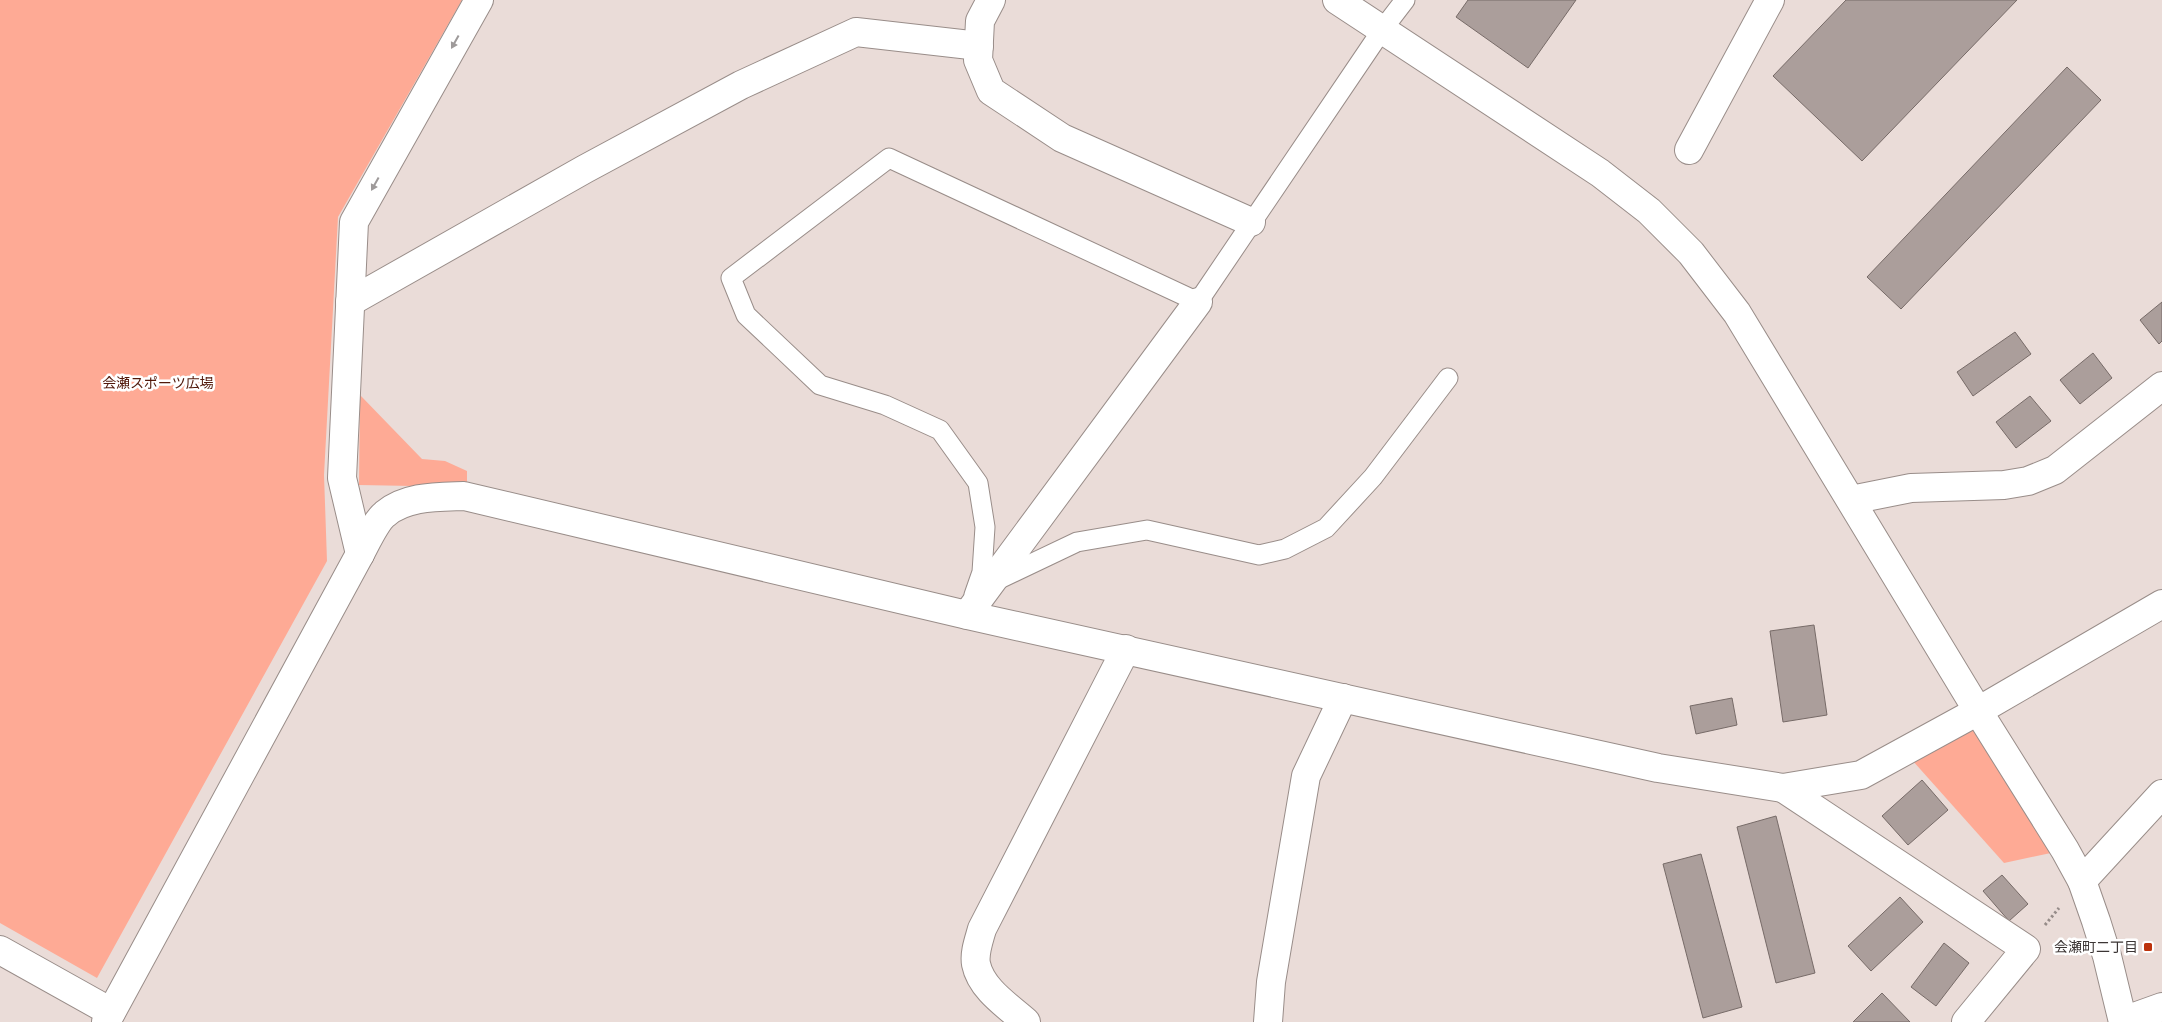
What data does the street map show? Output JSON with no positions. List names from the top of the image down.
{
  "parks": ["会瀬スポーツ広場"],
  "places": {
    "transit": ["会瀬町二丁目"]
  }
}
